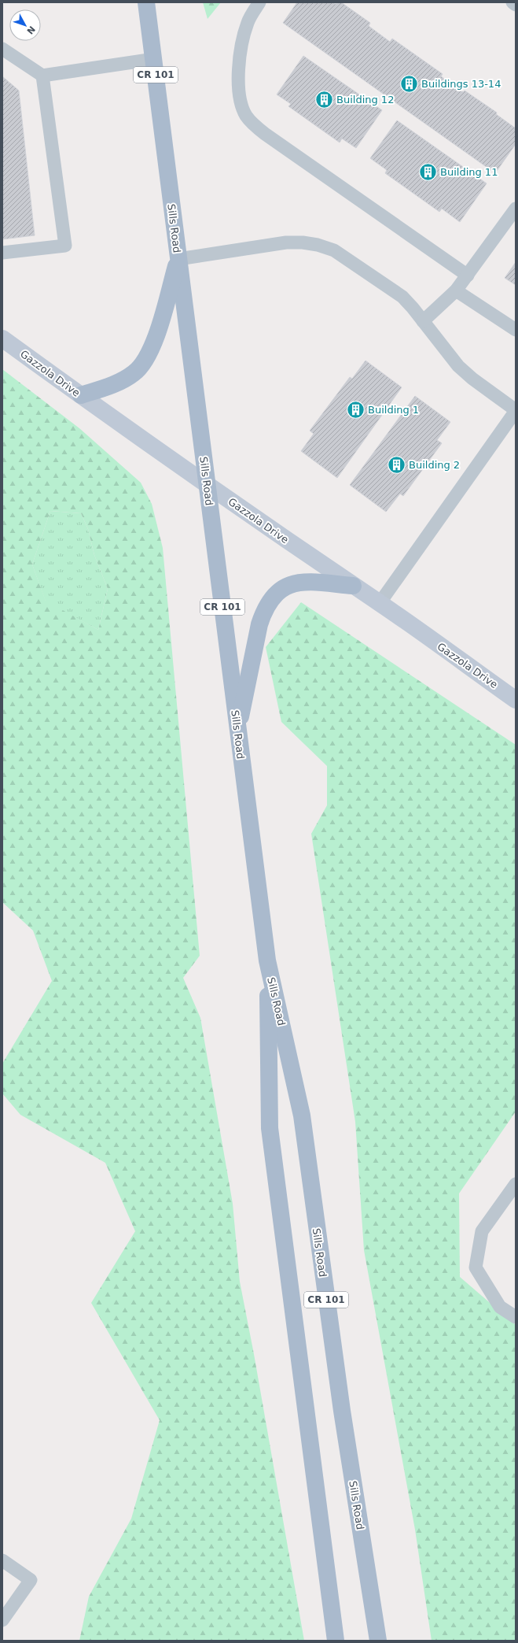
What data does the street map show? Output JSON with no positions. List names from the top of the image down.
{
  "streets": {
    "main road": ["CR 101", "Sills Road"],
    "street": ["Gazzola Drive"]
  },
  "crossings": [
    ["Sills Road", "Gazzola Drive"]
  ],
  "places": {
    "building": [
      "Buildings 13-14",
      "Building 12",
      "Building 11",
      "Building 1",
      "Building 2"
    ]
  },
  "north": "bottom right"
}
